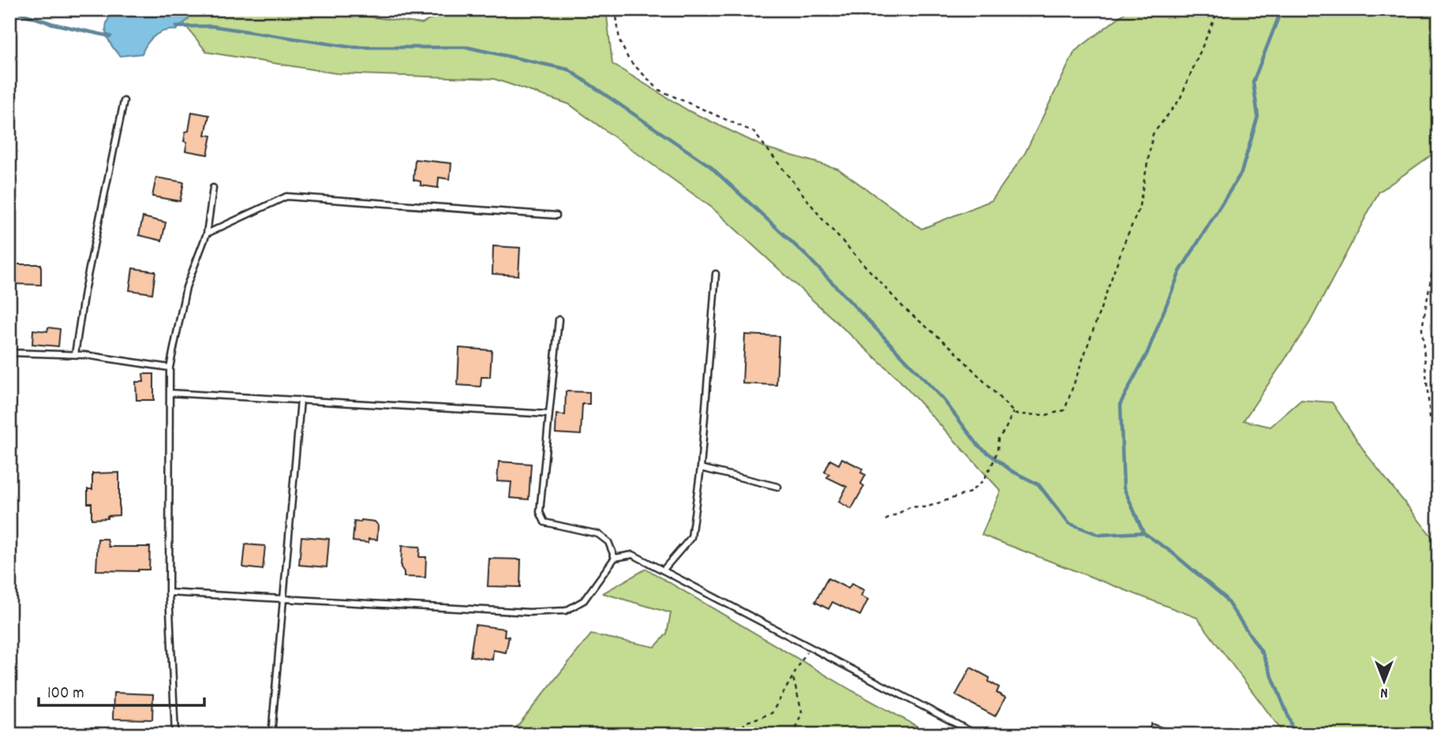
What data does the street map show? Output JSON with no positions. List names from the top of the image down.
{
  "scale_bar": "100 m",
  "north": "bottom"
}
